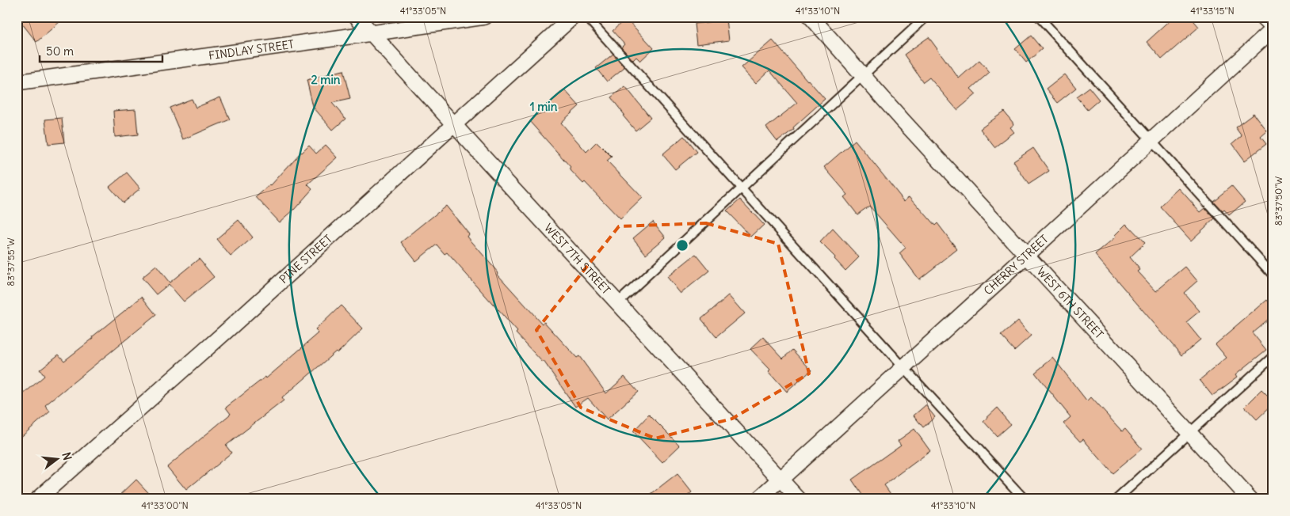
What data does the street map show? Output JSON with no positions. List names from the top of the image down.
{
  "streets": {
    "street": [
      "FINDLAY STREET",
      "PINE STREET",
      "WEST 7TH STREET",
      "CHERRY STREET",
      "WEST 6TH STREET"
    ]
  },
  "crossings": [
    ["FINDLAY STREET", "WEST 7TH STREET"],
    ["PINE STREET", "WEST 7TH STREET"],
    ["WEST 7TH STREET", "CHERRY STREET"],
    ["CHERRY STREET", "WEST 6TH STREET"]
  ],
  "scale_bar": "50 m",
  "north": "right",
  "coordinates": [
    "41°33'05\"N",
    "41°33'10\"N",
    "41°33'15\"N",
    "83°37'50\"W",
    "83°37'55\"W",
    "41°33'00\"N"
  ],
  "rings": ["2 min", "1 min"]
}
